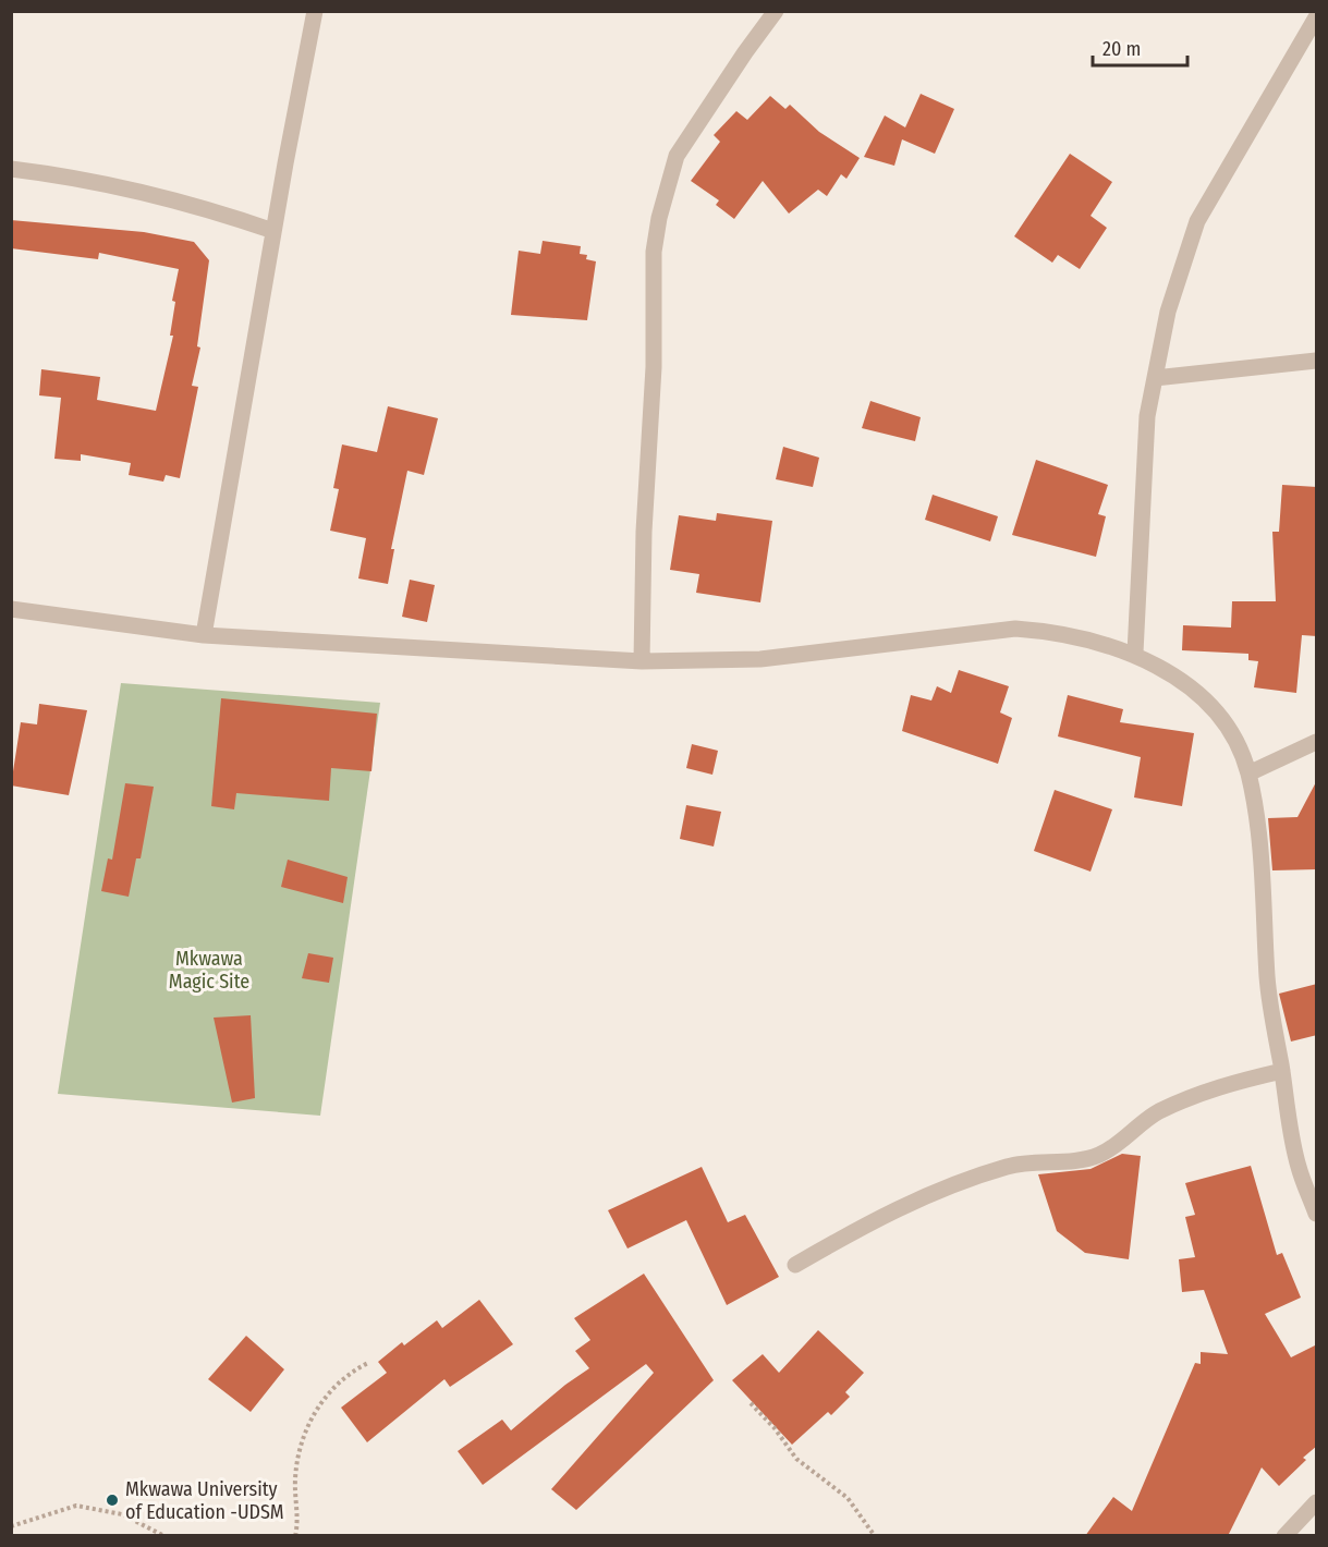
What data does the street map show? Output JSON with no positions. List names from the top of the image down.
{
  "parks": ["Mkwawa Magic Site"],
  "places": ["Mkwawa University of Education -UDSM"],
  "scale_bar": "20 m"
}
